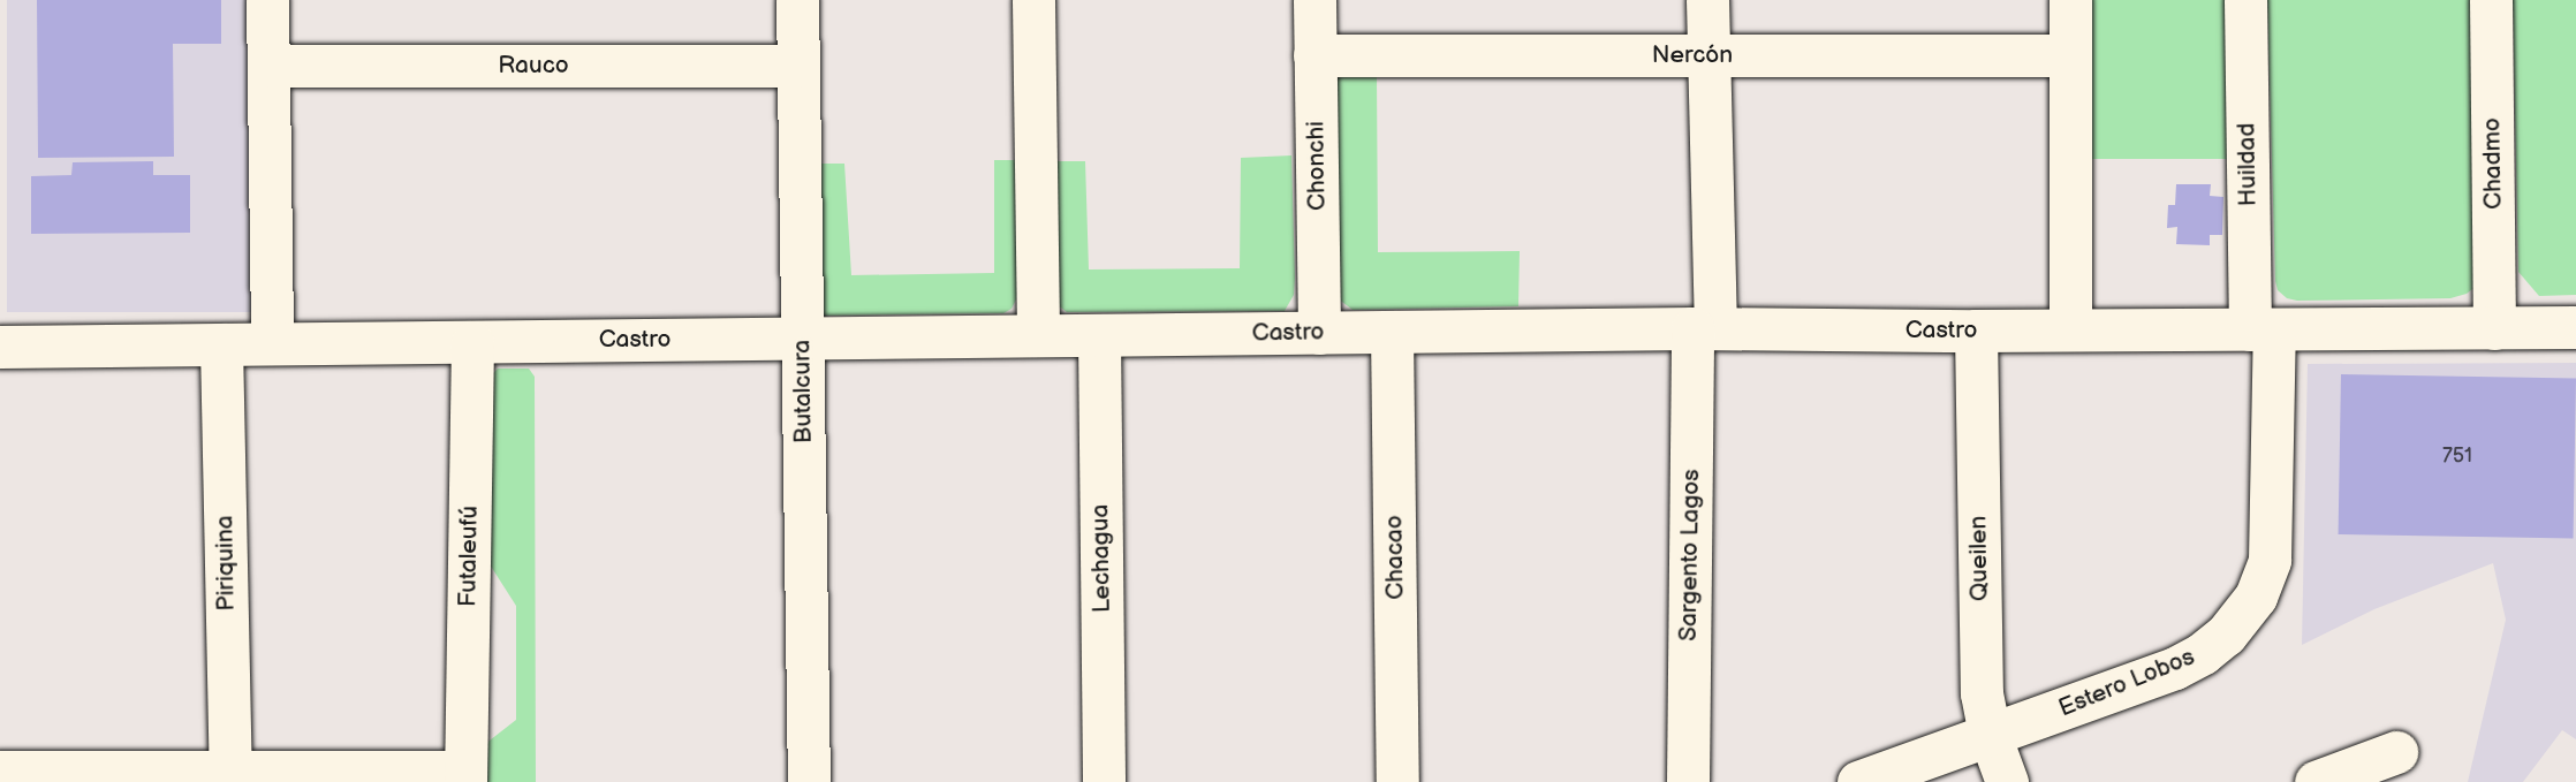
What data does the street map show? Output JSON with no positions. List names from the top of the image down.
{
  "streets": {
    "street": [
      "Nercón",
      "Rauco",
      "Chadmo",
      "Huildad",
      "Chonchi",
      "Castro",
      "Butalcura",
      "Sargento Lagos",
      "Futaleufú",
      "Chacao",
      "Lechagua",
      "Queilen",
      "Piriquina",
      "Estero Lobos"
    ]
  },
  "crossings": [
    ["Nercón", "Chonchi"],
    ["Nercón", "Sargento Lagos"],
    ["Rauco", "Butalcura"],
    ["Chadmo", "Castro"],
    ["Huildad", "Castro"],
    ["Huildad", "Estero Lobos"],
    ["Chonchi", "Castro"],
    ["Castro", "Butalcura"],
    ["Castro", "Sargento Lagos"],
    ["Castro", "Futaleufú"],
    ["Castro", "Chacao"],
    ["Castro", "Lechagua"],
    ["Castro", "Queilen"],
    ["Castro", "Piriquina"],
    ["Castro", "Estero Lobos"],
    ["Futaleufú", "Piriquina"],
    ["Queilen", "Estero Lobos"]
  ],
  "house_numbers": ["751"]
}
